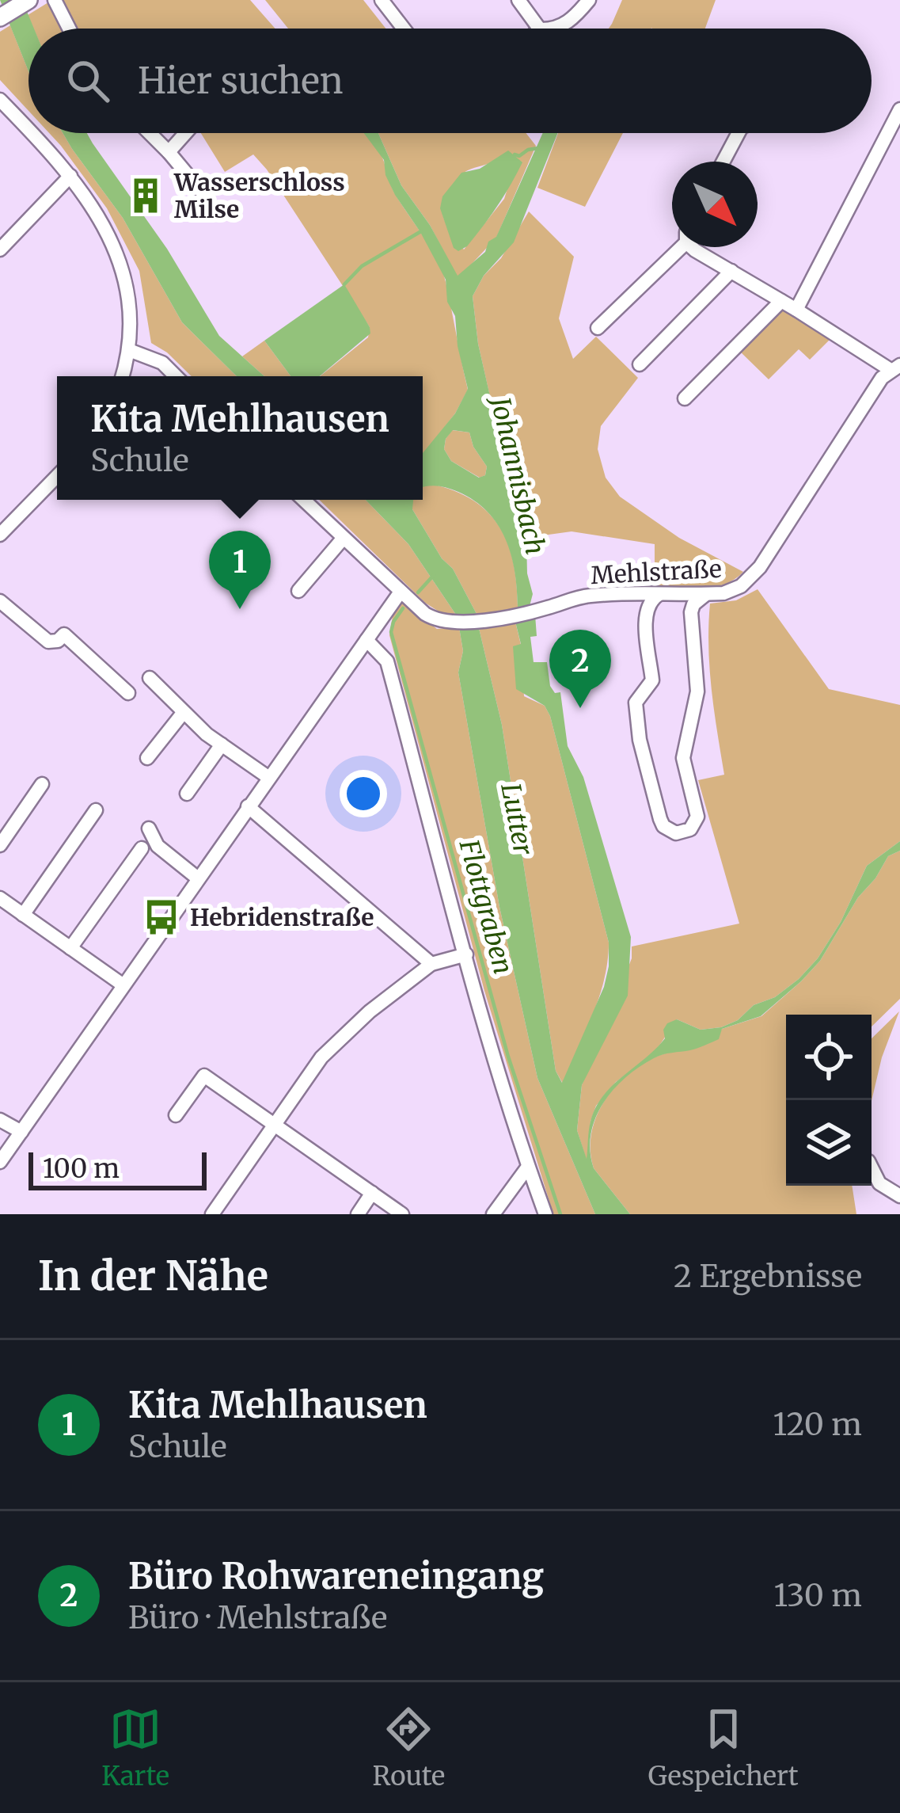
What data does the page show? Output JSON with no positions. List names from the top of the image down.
{
  "streets": {
    "street": ["Mehlstraße"]
  },
  "water": ["Johannisbach", "Lutter", "Flottgraben"],
  "places": {
    "building": ["Wasserschloss Milse"],
    "bus stop": ["Hebridenstraße"]
  },
  "scale_bar": "100 m",
  "north": "bottom right",
  "page": {
    "search": "Hier suchen",
    "popup": ["Kita Mehlhausen", "Schule"],
    "pins": ["1", "2"],
    "scale": "100 m",
    "heading": ["In der Nähe", "2 Ergebnisse"],
    "list": [
      {
        "mark": "1",
        "name": "Kita Mehlhausen",
        "note": "Schule",
        "value": "120 m"
      },
      {
        "mark": "2",
        "name": "Büro Rohwareneingang",
        "note": "Büro · Mehlstraße",
        "value": "130 m"
      }
    ],
    "nav": ["Karte", "Route", "Gespeichert"]
  }
}
